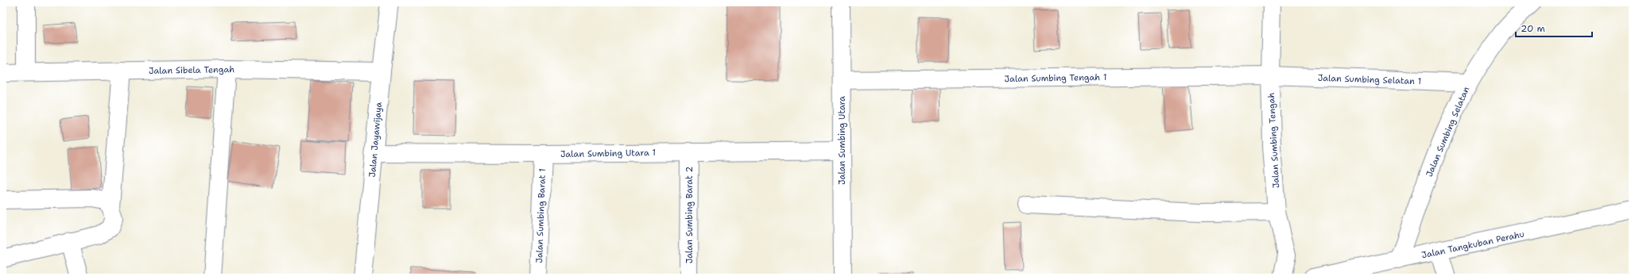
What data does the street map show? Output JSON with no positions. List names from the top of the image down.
{
  "streets": {
    "street": [
      "Jalan Sibela Tengah",
      "Jalan Sumbing Tengah 1",
      "Jalan Sumbing Selatan 1",
      "Jalan Sumbing Selatan",
      "Jalan Jayawijaya",
      "Jalan Sumbing Utara",
      "Jalan Sumbing Tengah",
      "Jalan Sumbing Utara 1",
      "Jalan Sumbing Barat 2",
      "Jalan Sumbing Barat 1",
      "Jalan Tangkuban Perahu"
    ]
  },
  "crossings": [
    ["Jalan Sibela Tengah", "Jalan Jayawijaya"],
    ["Jalan Sumbing Tengah 1", "Jalan Sumbing Selatan 1"],
    ["Jalan Sumbing Tengah 1", "Jalan Sumbing Utara"],
    ["Jalan Sumbing Tengah 1", "Jalan Sumbing Tengah"],
    ["Jalan Sumbing Selatan 1", "Jalan Sumbing Selatan"],
    ["Jalan Sumbing Selatan 1", "Jalan Sumbing Tengah"],
    ["Jalan Sumbing Selatan", "Jalan Tangkuban Perahu"],
    ["Jalan Jayawijaya", "Jalan Sumbing Utara 1"],
    ["Jalan Sumbing Utara", "Jalan Sumbing Utara 1"],
    ["Jalan Sumbing Utara 1", "Jalan Sumbing Barat 2"],
    ["Jalan Sumbing Utara 1", "Jalan Sumbing Barat 1"]
  ],
  "scale_bar": "20 m"
}
